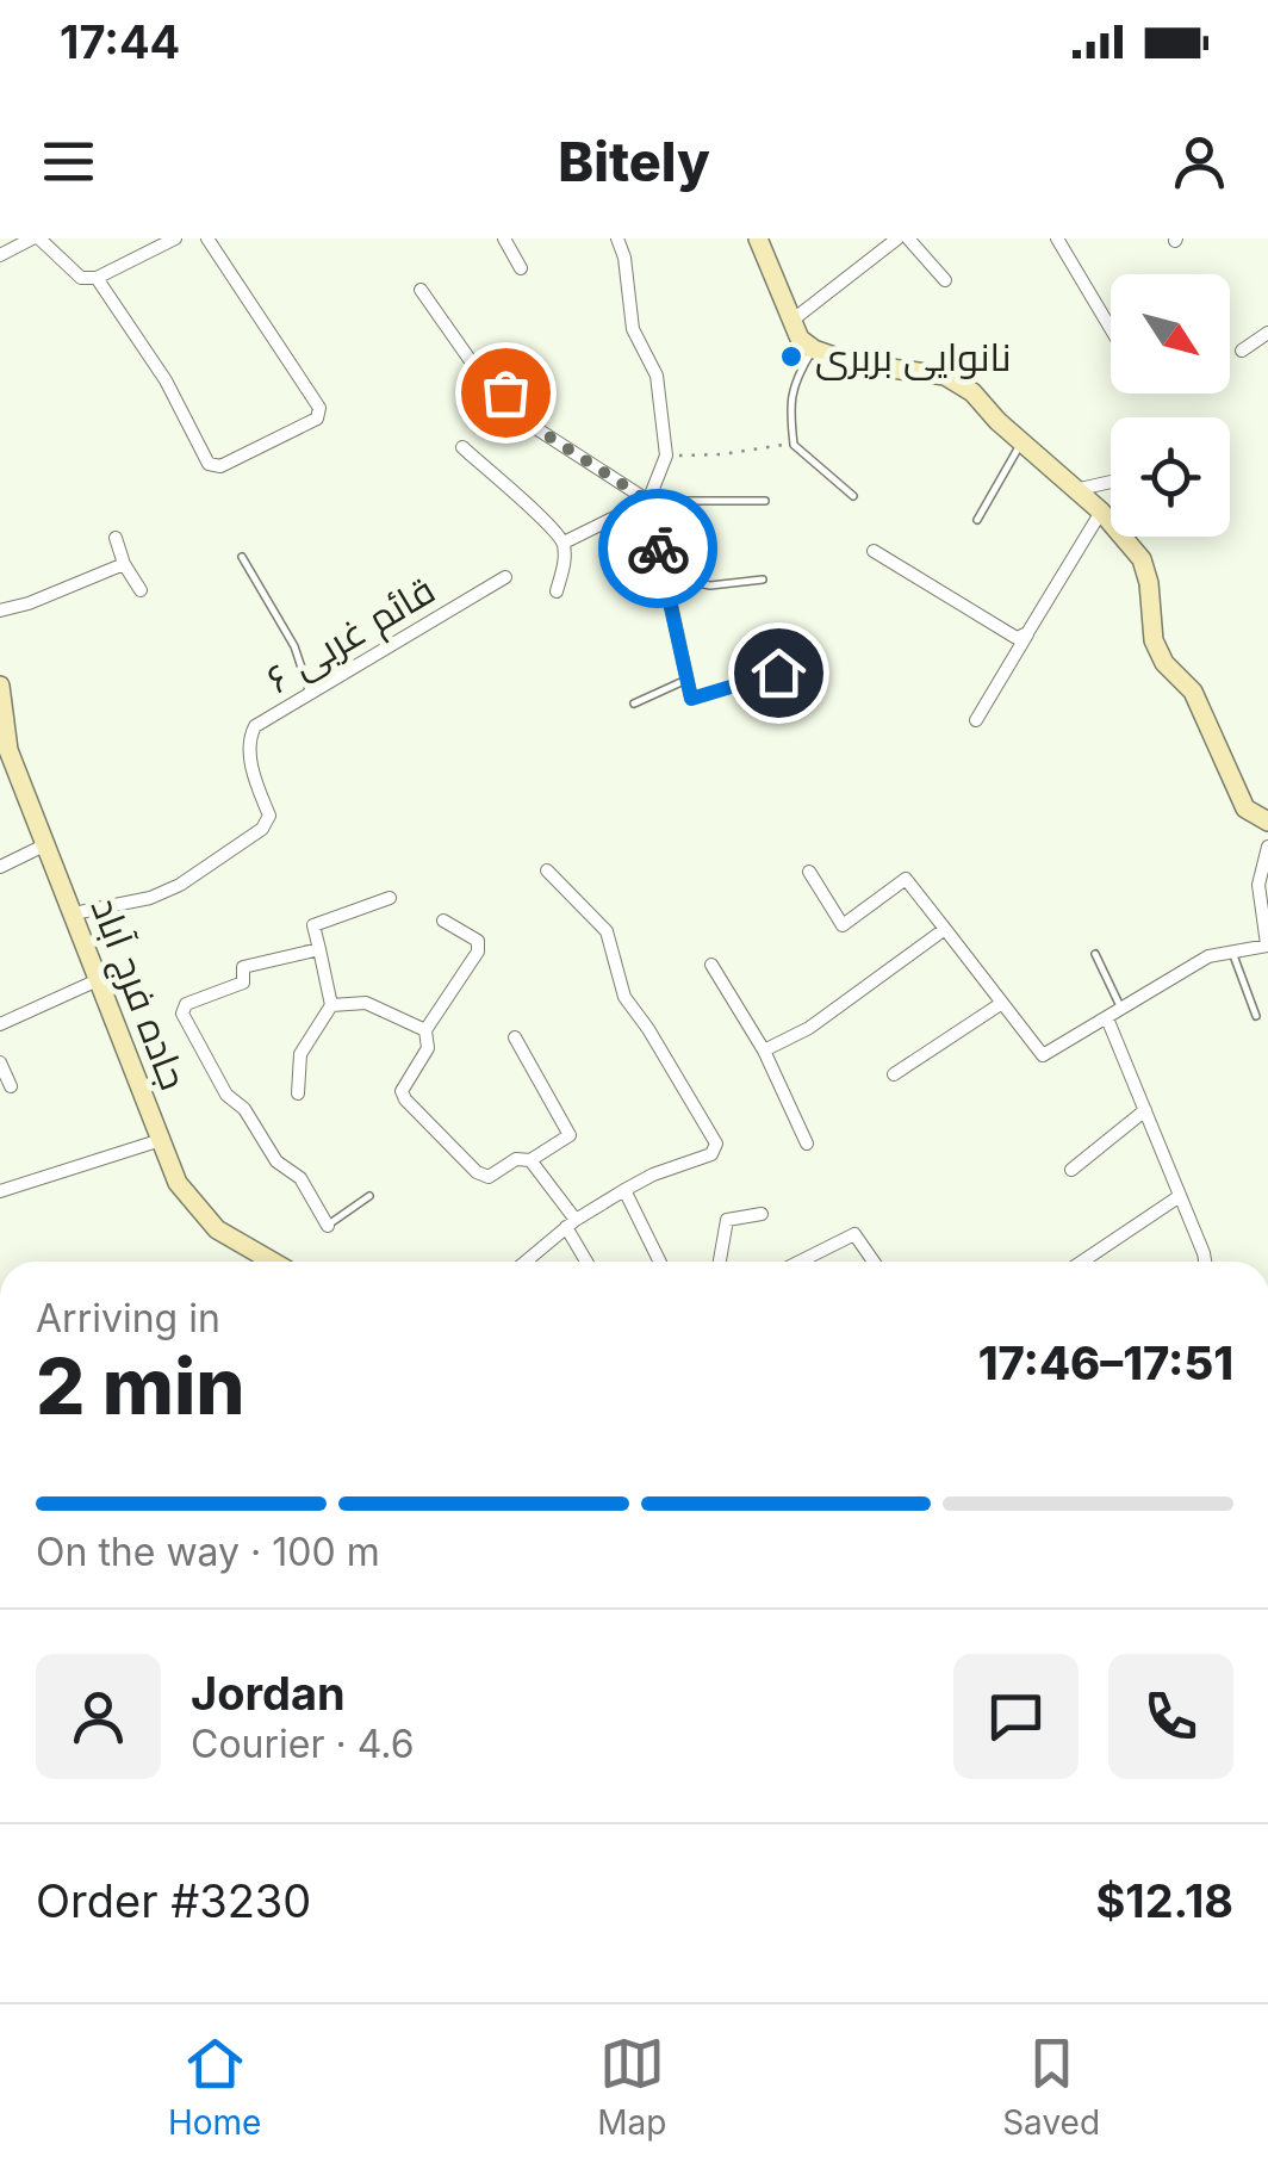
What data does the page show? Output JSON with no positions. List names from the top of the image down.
{
  "streets": {
    "street": ["قائم غربی ۶", "جاده فرج آباد"]
  },
  "crossings": [
    ["قائم غربی ۶", "جاده فرج آباد"]
  ],
  "places": ["نانوایی بربری"],
  "north": "bottom right",
  "page": {
    "status": "17:44",
    "header": "Bitely",
    "heading": ["2 min", "Arriving in", "17:46–17:51"],
    "panel": [
      "Jordan",
      "Courier · 4.6",
      "Order #3230",
      "$12.18"
    ],
    "bar": "On the way · 100 m",
    "tabs": ["Home", "Map", "Saved"]
  }
}
